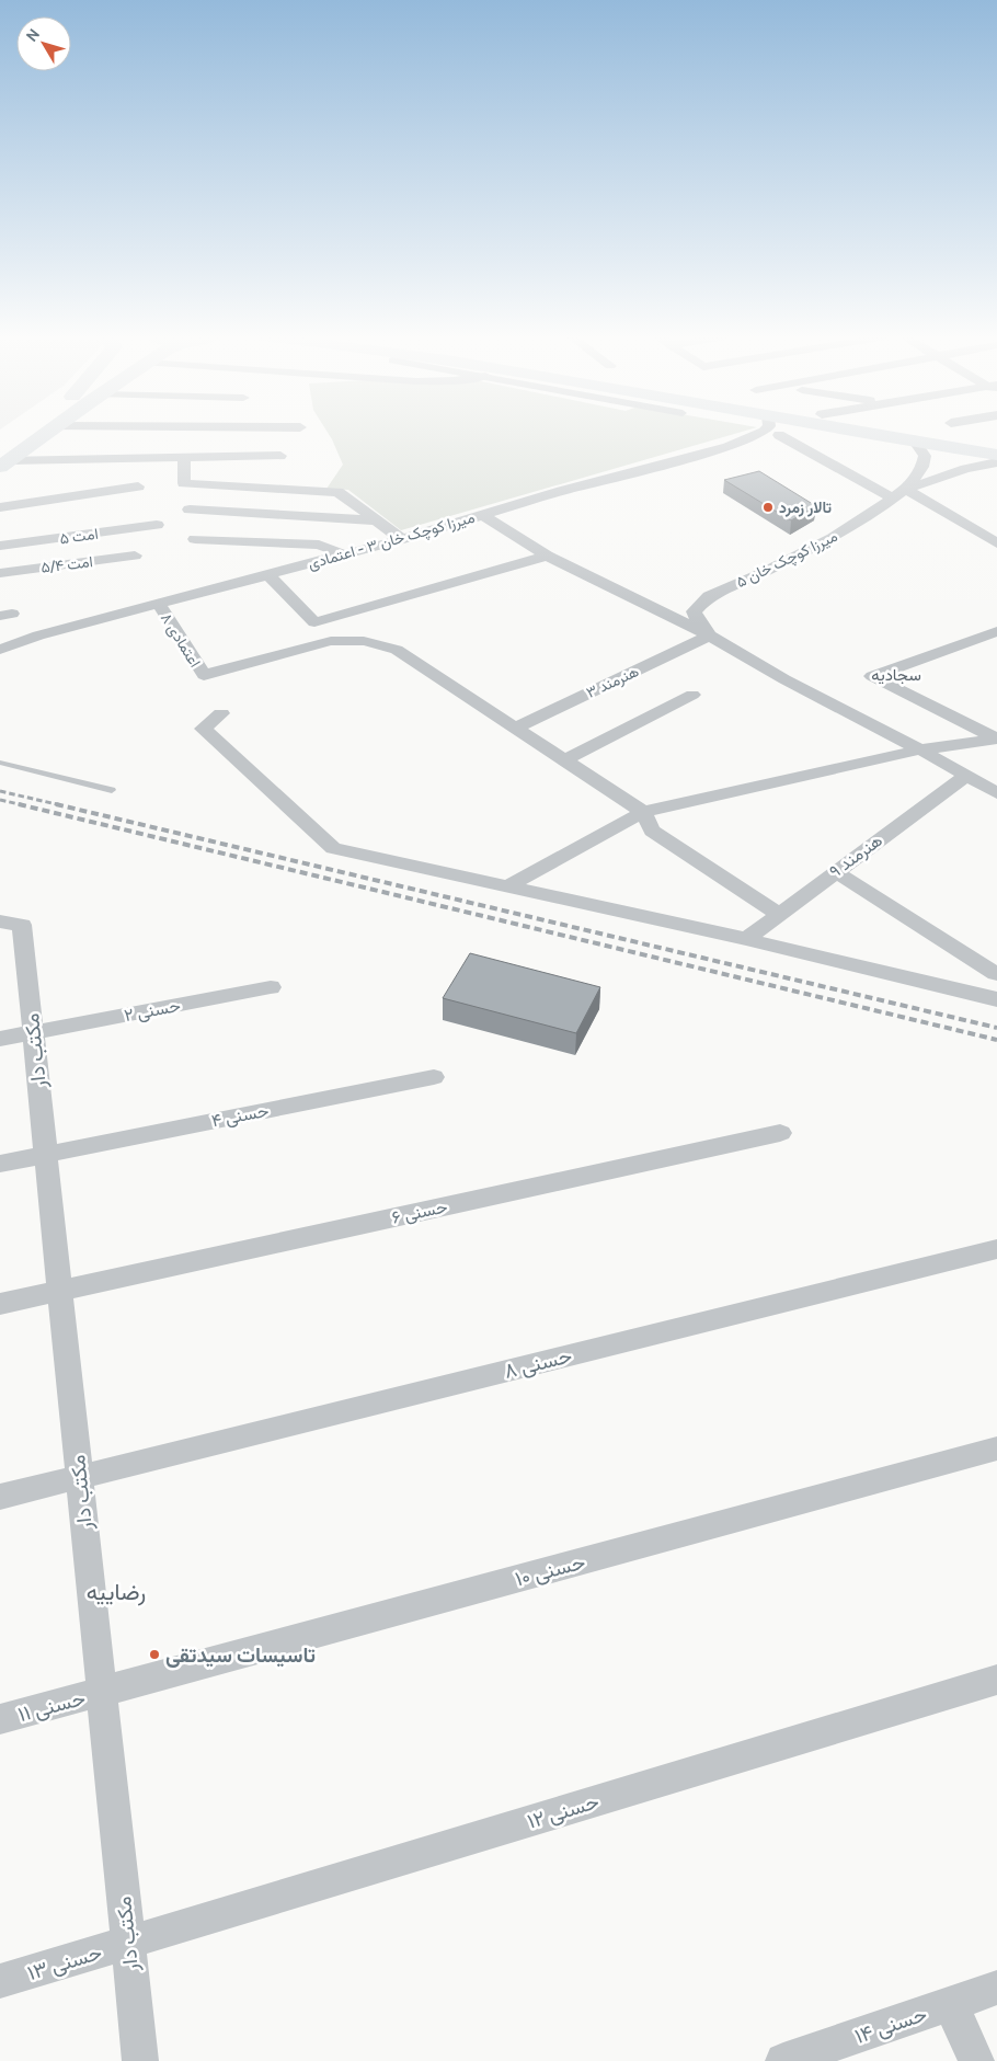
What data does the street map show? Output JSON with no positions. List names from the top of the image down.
{
  "streets": {
    "street": [
      "امت ۵",
      "میرزا کوچک خان ۳ - اعتمادی",
      "میرزا کوچک خان ۵",
      "امت ۵/۴",
      "اعتمادی ۸",
      "هنرمند ۳",
      "هنرمند ۹",
      "حسنی ۲",
      "مکتب دار",
      "حسنی ۴",
      "حسنی ۶",
      "حسنی ۸",
      "حسنی ۱۰",
      "حسنی ۱۱",
      "حسنی ۱۲",
      "حسنی ۱۳",
      "حسنی ۱۴"
    ]
  },
  "crossings": [
    ["میرزا کوچک خان ۳ - اعتمادی", "اعتمادی ۸"],
    ["میرزا کوچک خان ۵", "هنرمند ۳"],
    ["اعتمادی ۸", "هنرمند ۳"],
    ["حسنی ۲", "مکتب دار"],
    ["مکتب دار", "حسنی ۴"],
    ["مکتب دار", "حسنی ۶"],
    ["مکتب دار", "حسنی ۸"],
    ["مکتب دار", "حسنی ۱۰"],
    ["مکتب دار", "حسنی ۱۱"],
    ["مکتب دار", "حسنی ۱۲"],
    ["مکتب دار", "حسنی ۱۳"],
    ["حسنی ۱۰", "حسنی ۱۱"],
    ["حسنی ۱۲", "حسنی ۱۳"]
  ],
  "districts": ["سجادیه", "رضاییه"],
  "places": ["تالار زمرد", "تاسیسات سیدتقی"],
  "north": "top left"
}
